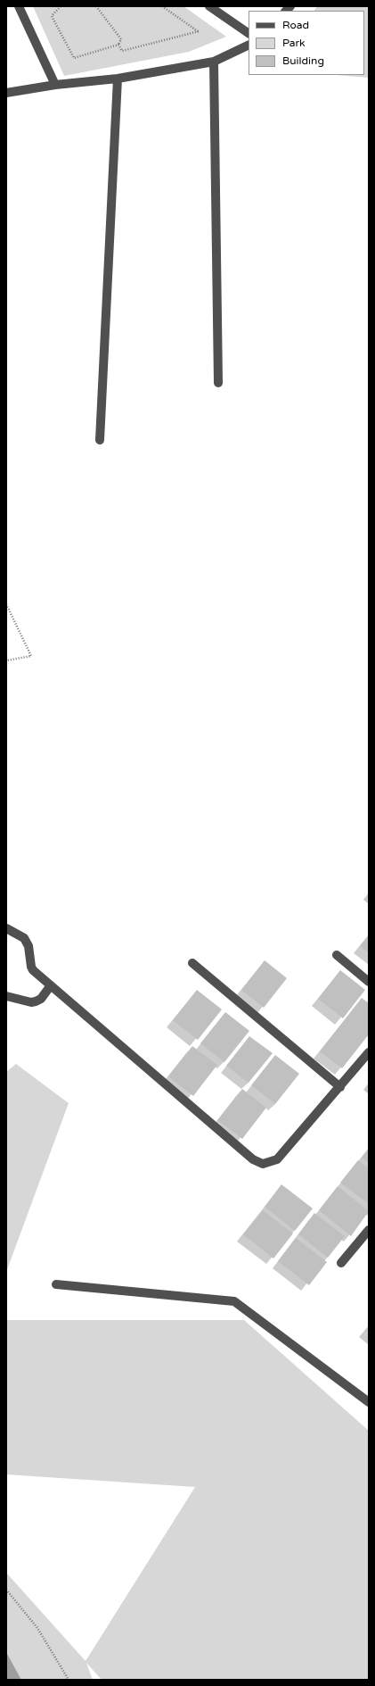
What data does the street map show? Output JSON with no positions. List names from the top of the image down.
{
  "legend": ["Road", "Park", "Building"]
}
